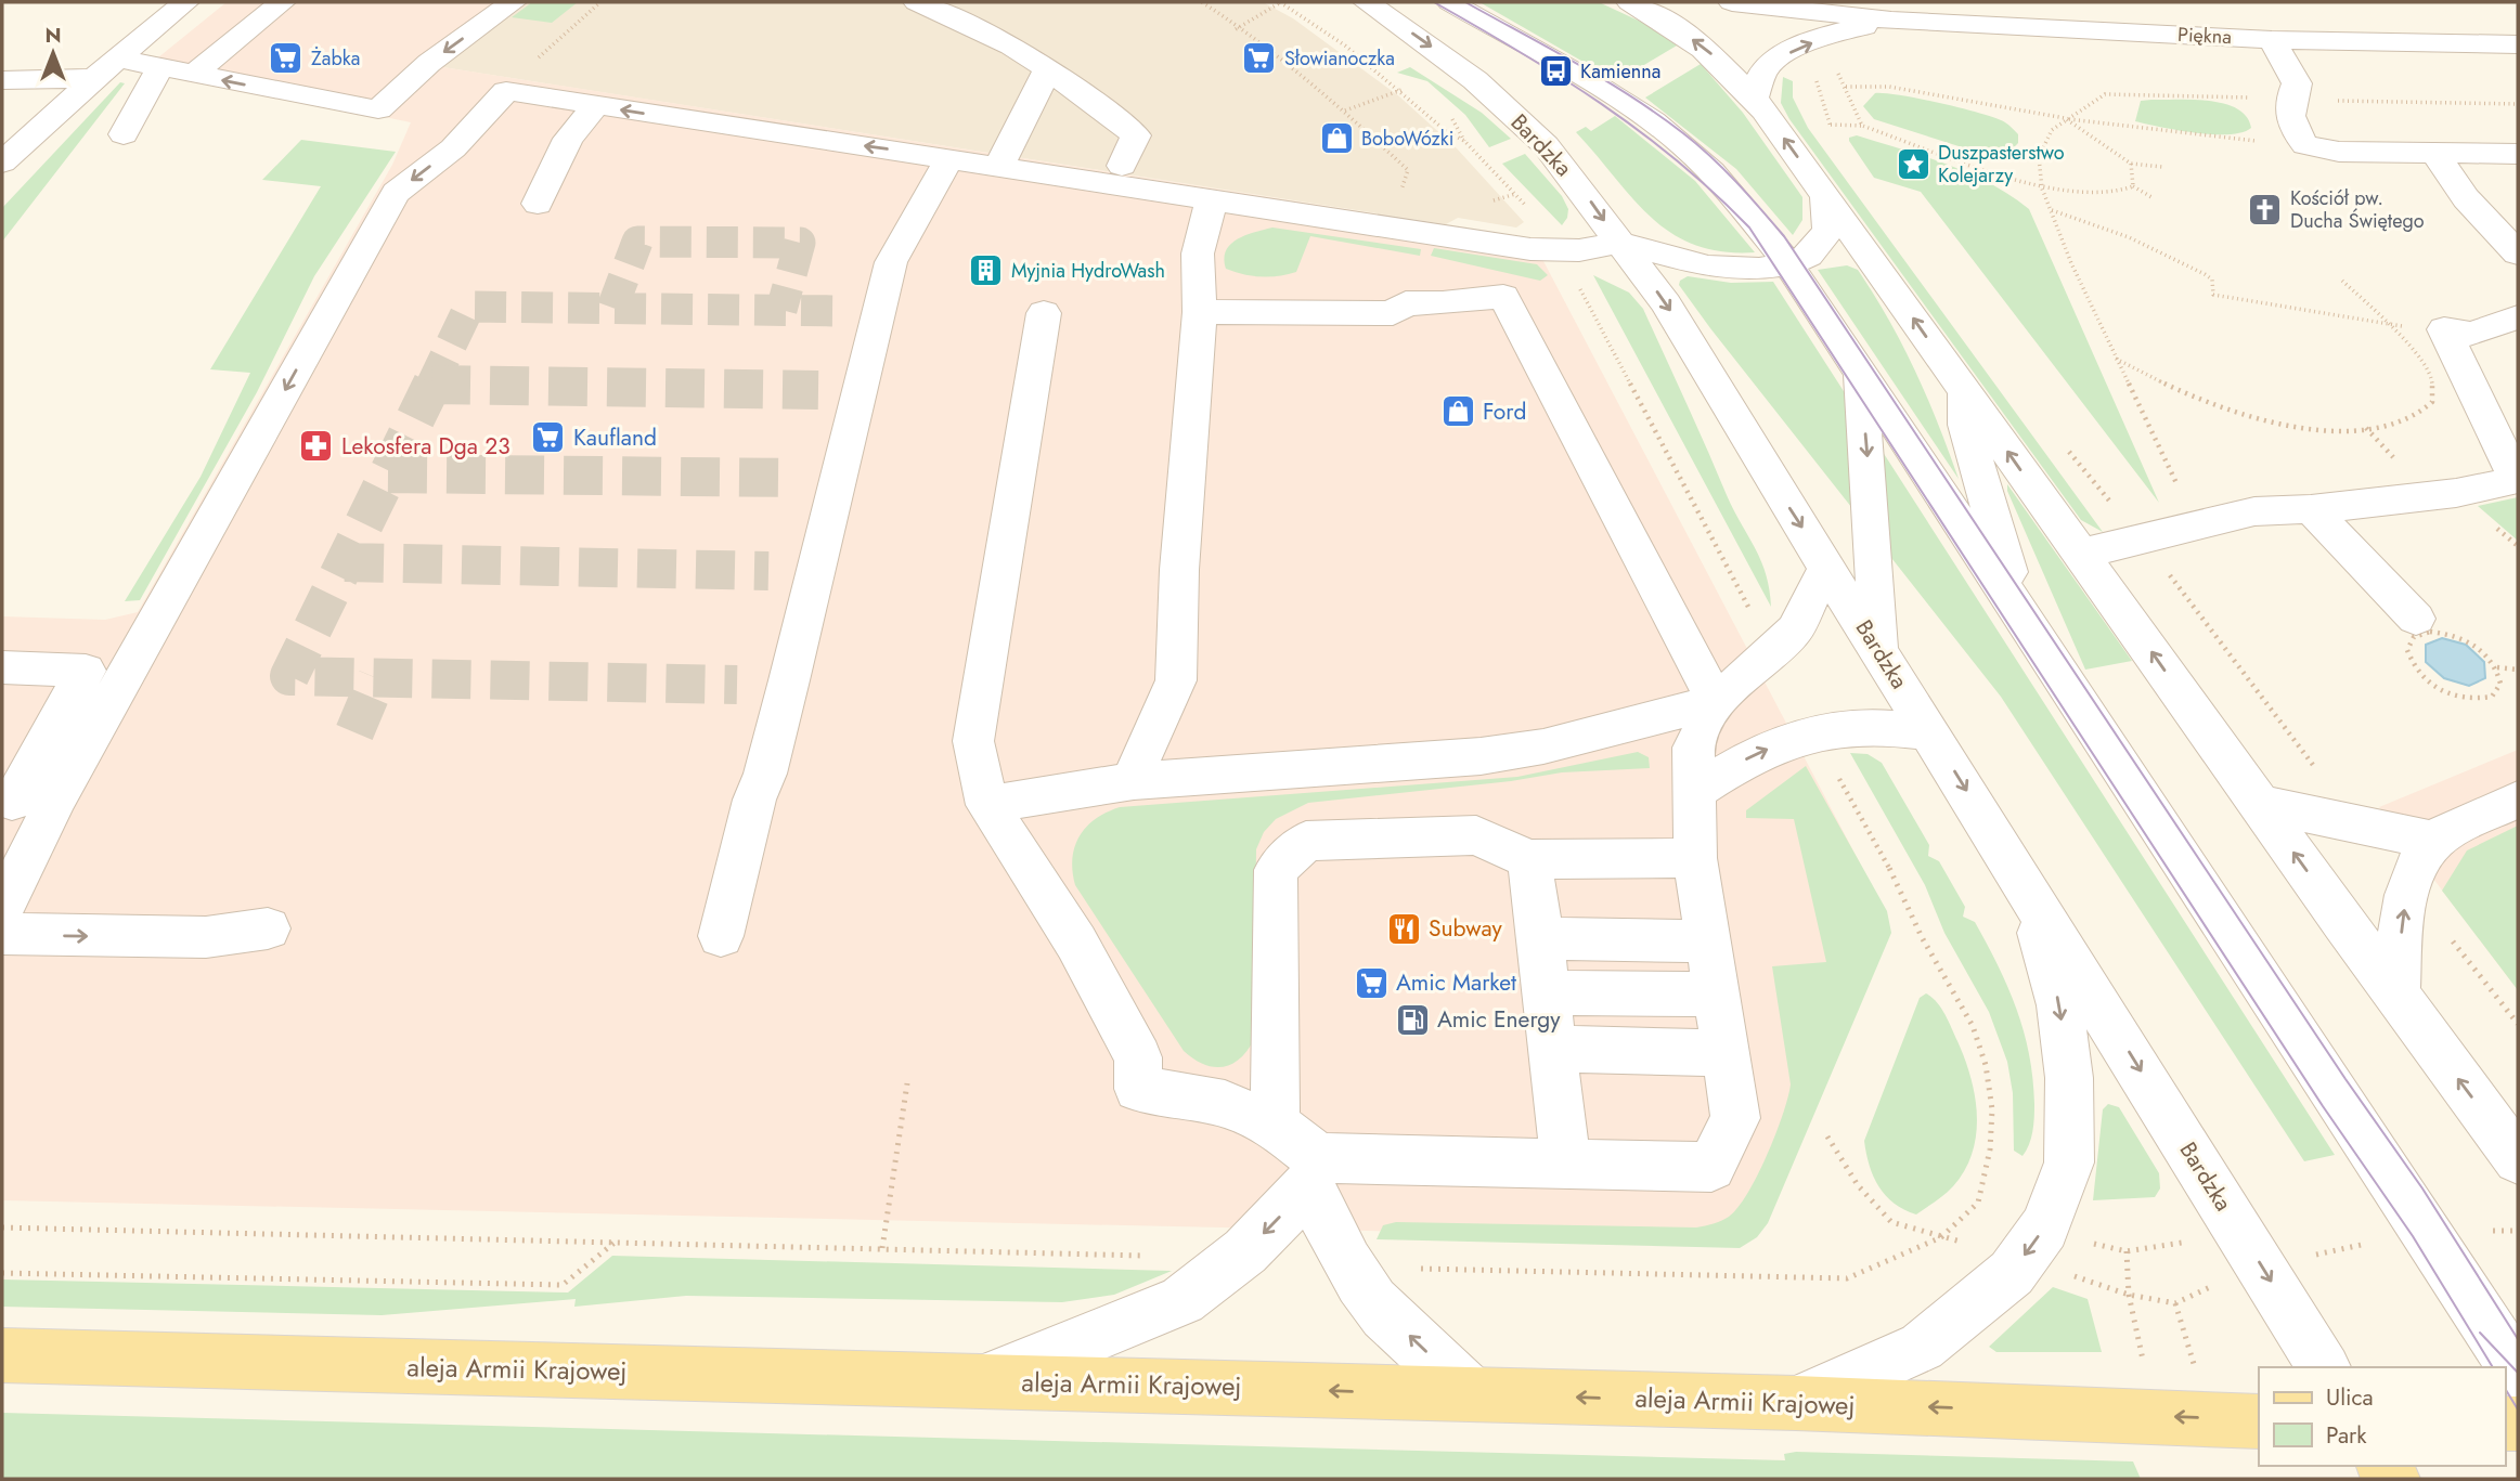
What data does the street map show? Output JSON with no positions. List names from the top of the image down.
{
  "streets": {
    "main road": ["aleja Armii Krajowej"],
    "street": ["Piękna", "Bardzka"]
  },
  "one_way": ["aleja Armii Krajowej"],
  "places": {
    "supermarket": [
      "Żabka",
      "Słowianoczka",
      "Kaufland",
      "Amic Market"
    ],
    "bus stop": ["Kamienna"],
    "shop": ["BoboWózki", "Ford"],
    "place": ["Duszpasterstwo Kolejarzy"],
    "church": ["Kościół pw. Ducha Świętego"],
    "building": ["Myjnia HydroWash"],
    "pharmacy": ["Lekosfera Dga 23"],
    "restaurant": ["Subway"],
    "fuel station": ["Amic Energy"]
  },
  "legend": ["Ulica", "Park"],
  "north": "top"
}
